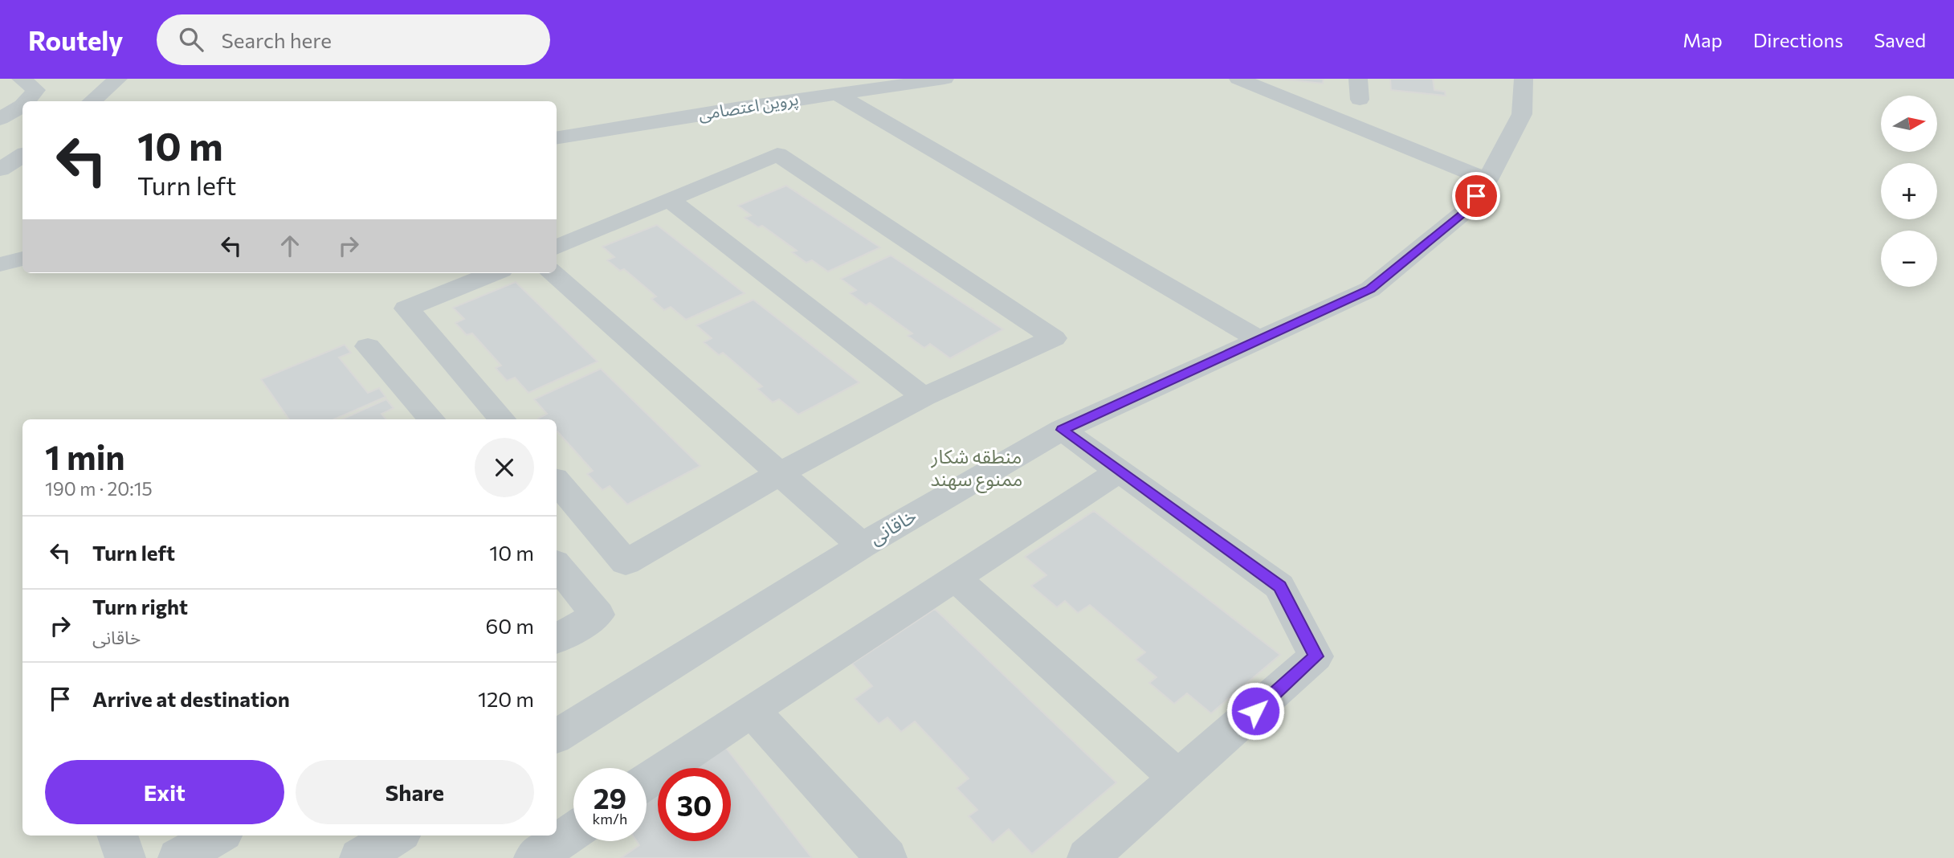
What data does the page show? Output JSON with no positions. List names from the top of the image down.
{
  "streets": {
    "street": ["پروین اعتصامی", "خاقانی"]
  },
  "parks": ["منطقه شکار ممنوع سهند"],
  "north": "right",
  "page": {
    "header": "Routely",
    "search": "Search here",
    "nav": ["Map", "Directions", "Saved"],
    "map_buttons": ["+", "−"],
    "turn": ["10 m", "Turn left"],
    "heading": ["1 min", "190 m · 20:15"],
    "list": [
      {
        "name": "Turn left",
        "value": "10 m"
      },
      {
        "name": "Turn right",
        "note": "خاقانی",
        "value": "60 m"
      },
      {
        "name": "Arrive at destination",
        "value": "120 m"
      }
    ],
    "buttons": ["Exit", "Share"],
    "speed": "29 km/h",
    "limit": "30"
  }
}
